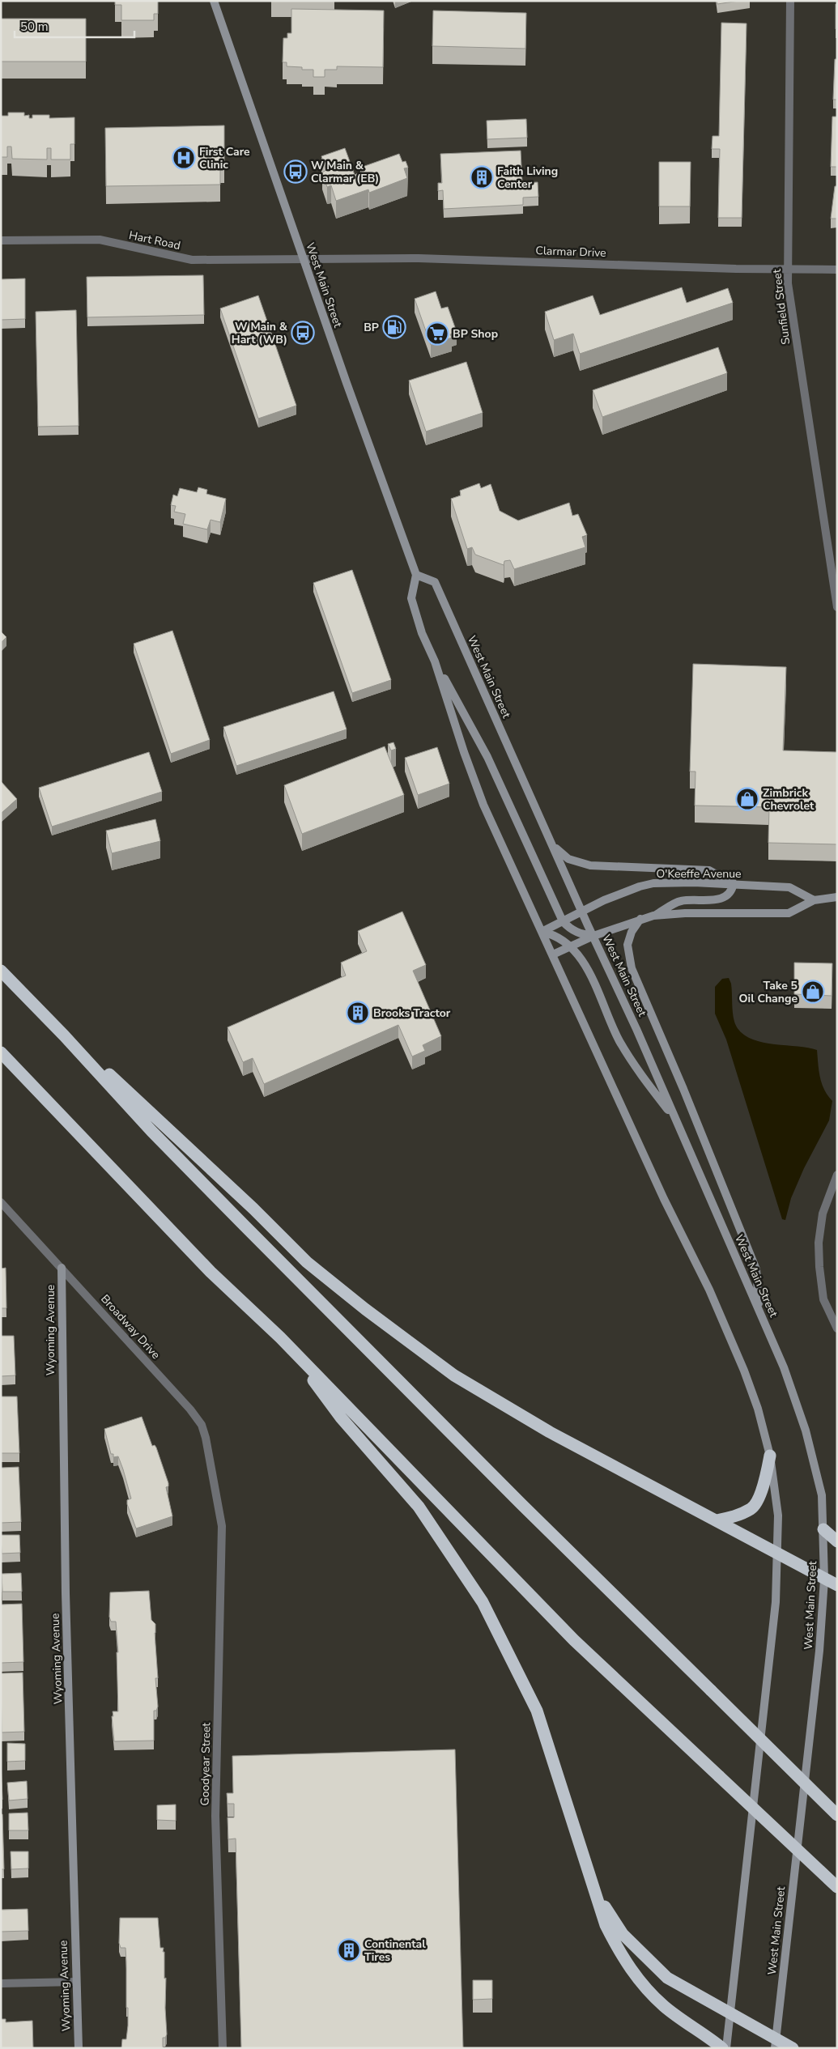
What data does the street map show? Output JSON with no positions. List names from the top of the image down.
{
  "streets": {
    "main road": ["West Main Street", "O'Keeffe Avenue", "Wyoming Avenue"],
    "street": [
      "Hart Road",
      "Clarmar Drive",
      "Sunfield Street",
      "Broadway Drive",
      "Goodyear Street"
    ]
  },
  "crossings": [
    ["Hart Road", "Clarmar Drive"],
    ["Hart Road", "West Main Street"],
    ["Clarmar Drive", "West Main Street"],
    ["Clarmar Drive", "Sunfield Street"],
    ["West Main Street", "O'Keeffe Avenue"],
    ["Broadway Drive", "Wyoming Avenue"],
    ["Broadway Drive", "Goodyear Street"]
  ],
  "places": {
    "hospital": ["First Care Clinic"],
    "bus stop": ["W Main & Clarmar (EB)", "W Main & Hart (WB)"],
    "building": ["Faith Living Center", "Brooks Tractor", "Continental Tires"],
    "fuel station": ["BP"],
    "supermarket": ["BP Shop"],
    "shop": ["Zimbrick Chevrolet", "Take 5 Oil Change"]
  },
  "scale_bar": "50 m"
}
